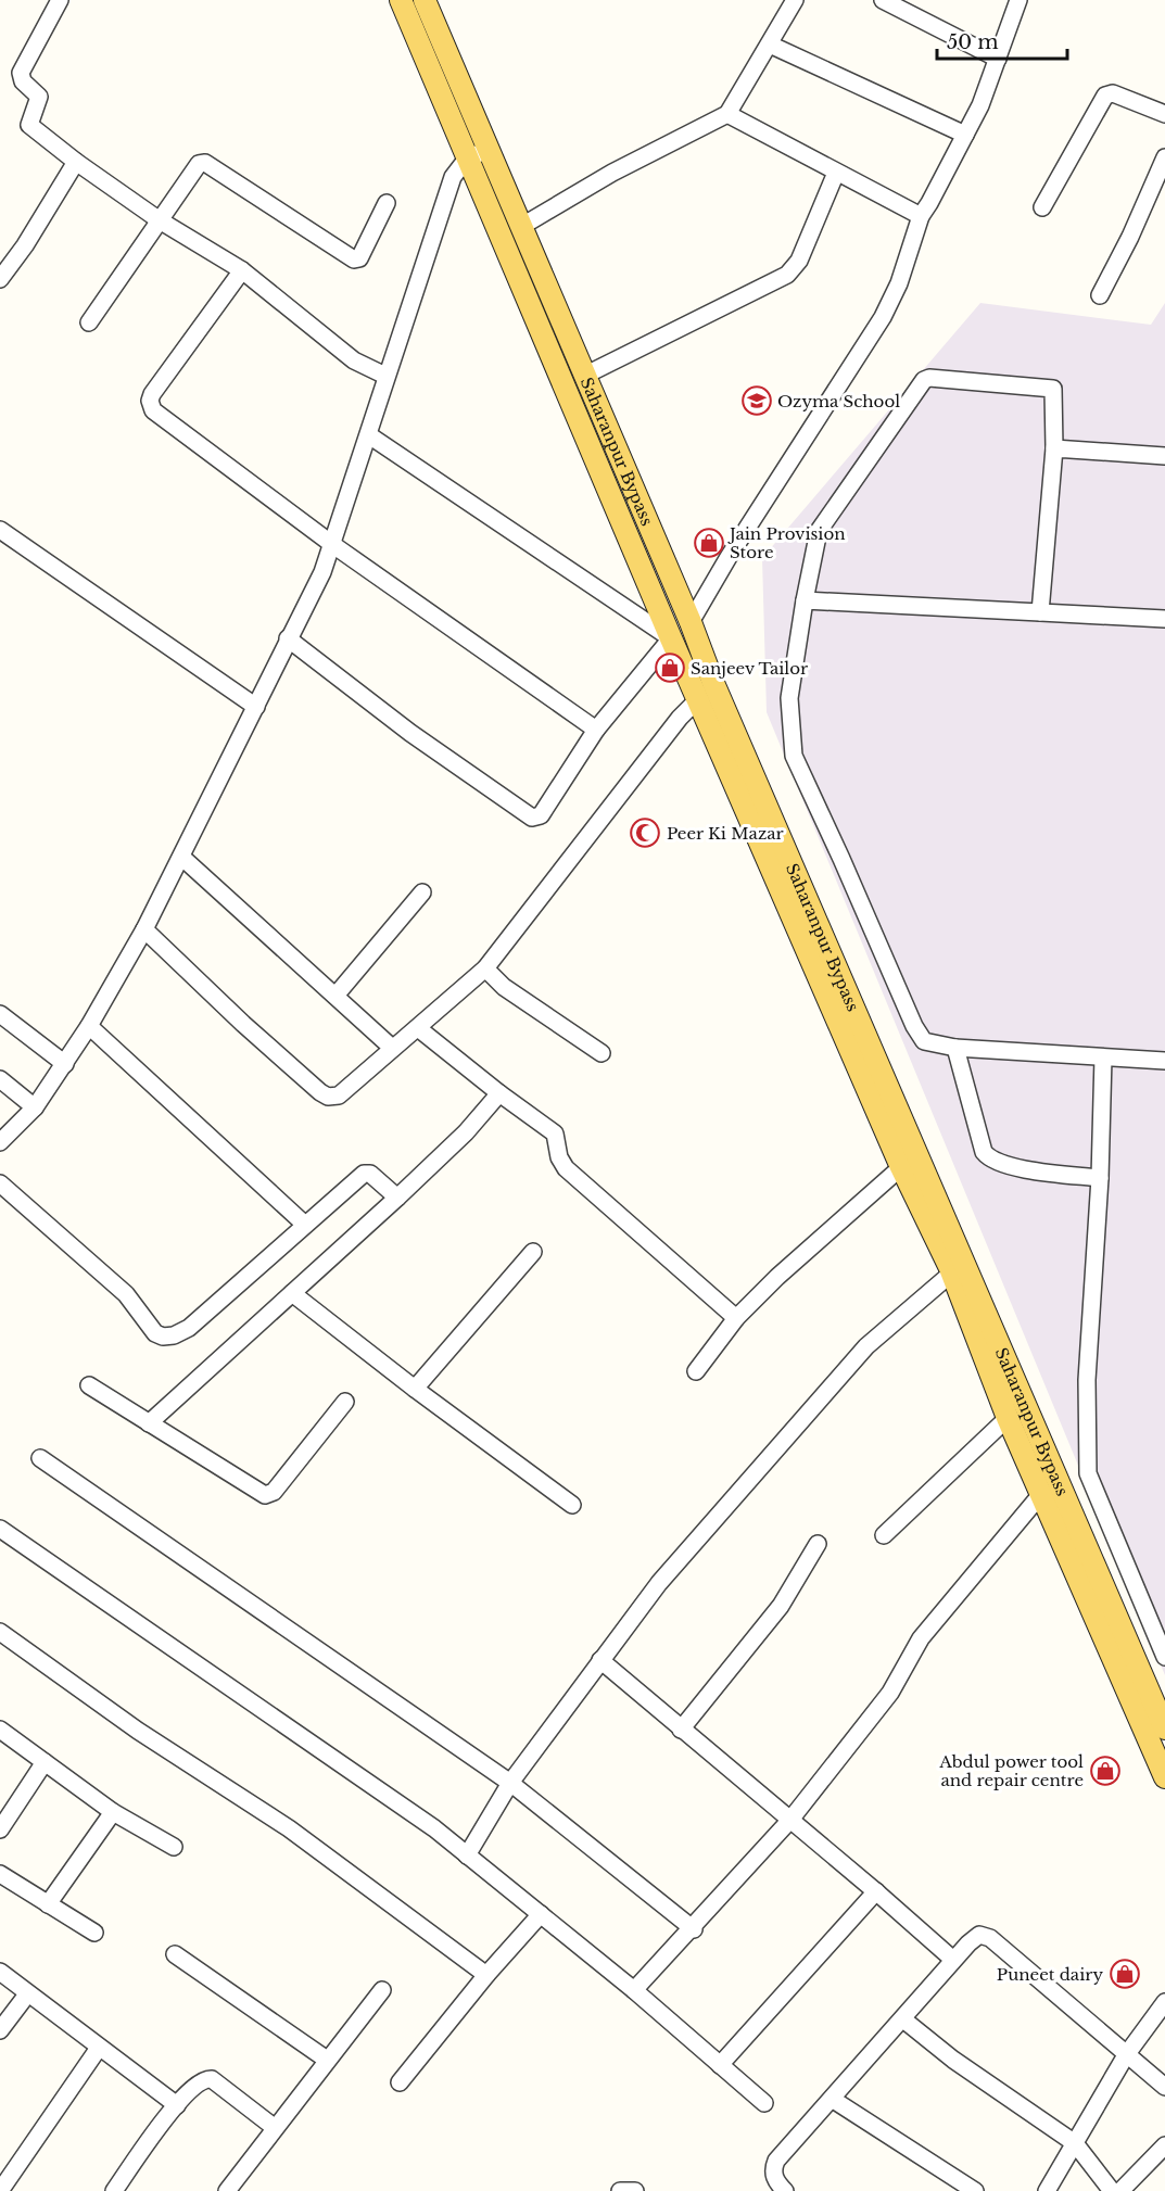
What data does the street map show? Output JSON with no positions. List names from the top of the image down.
{
  "streets": {
    "main road": ["Saharanpur Bypass"]
  },
  "places": {
    "school or university": ["Ozyma School"],
    "shop": [
      "Jain Provision Store",
      "Sanjeev Tailor",
      "Abdul power tool and repair centre",
      "Puneet dairy"
    ],
    "mosque": ["Peer Ki Mazar"]
  },
  "scale_bar": "50 m"
}
